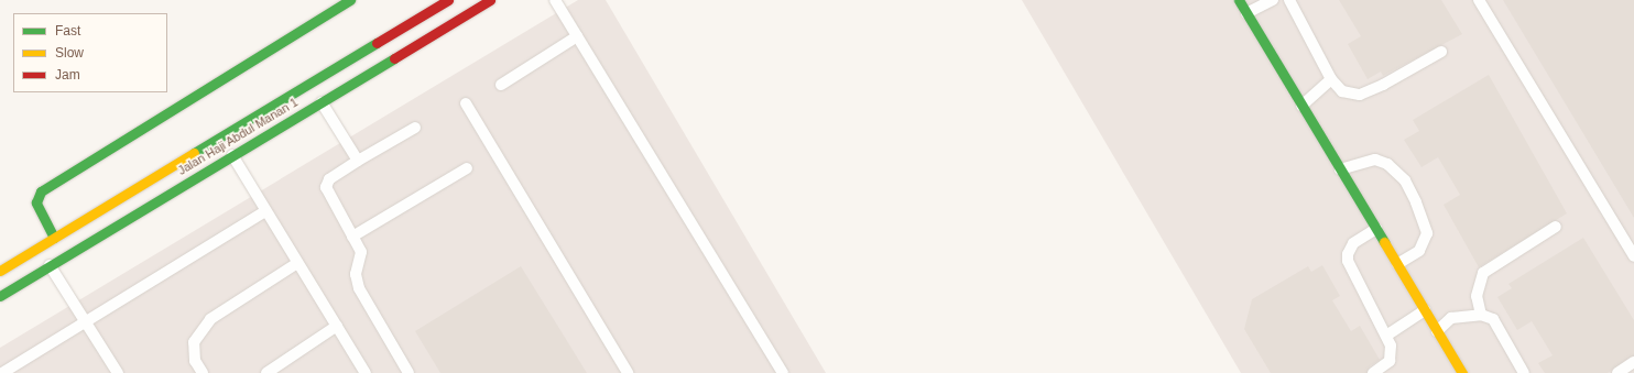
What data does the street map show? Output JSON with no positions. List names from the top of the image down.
{
  "streets": {
    "street": ["Jalan Haji Abdul Manan 1"]
  },
  "legend": ["Fast", "Slow", "Jam"]
}
